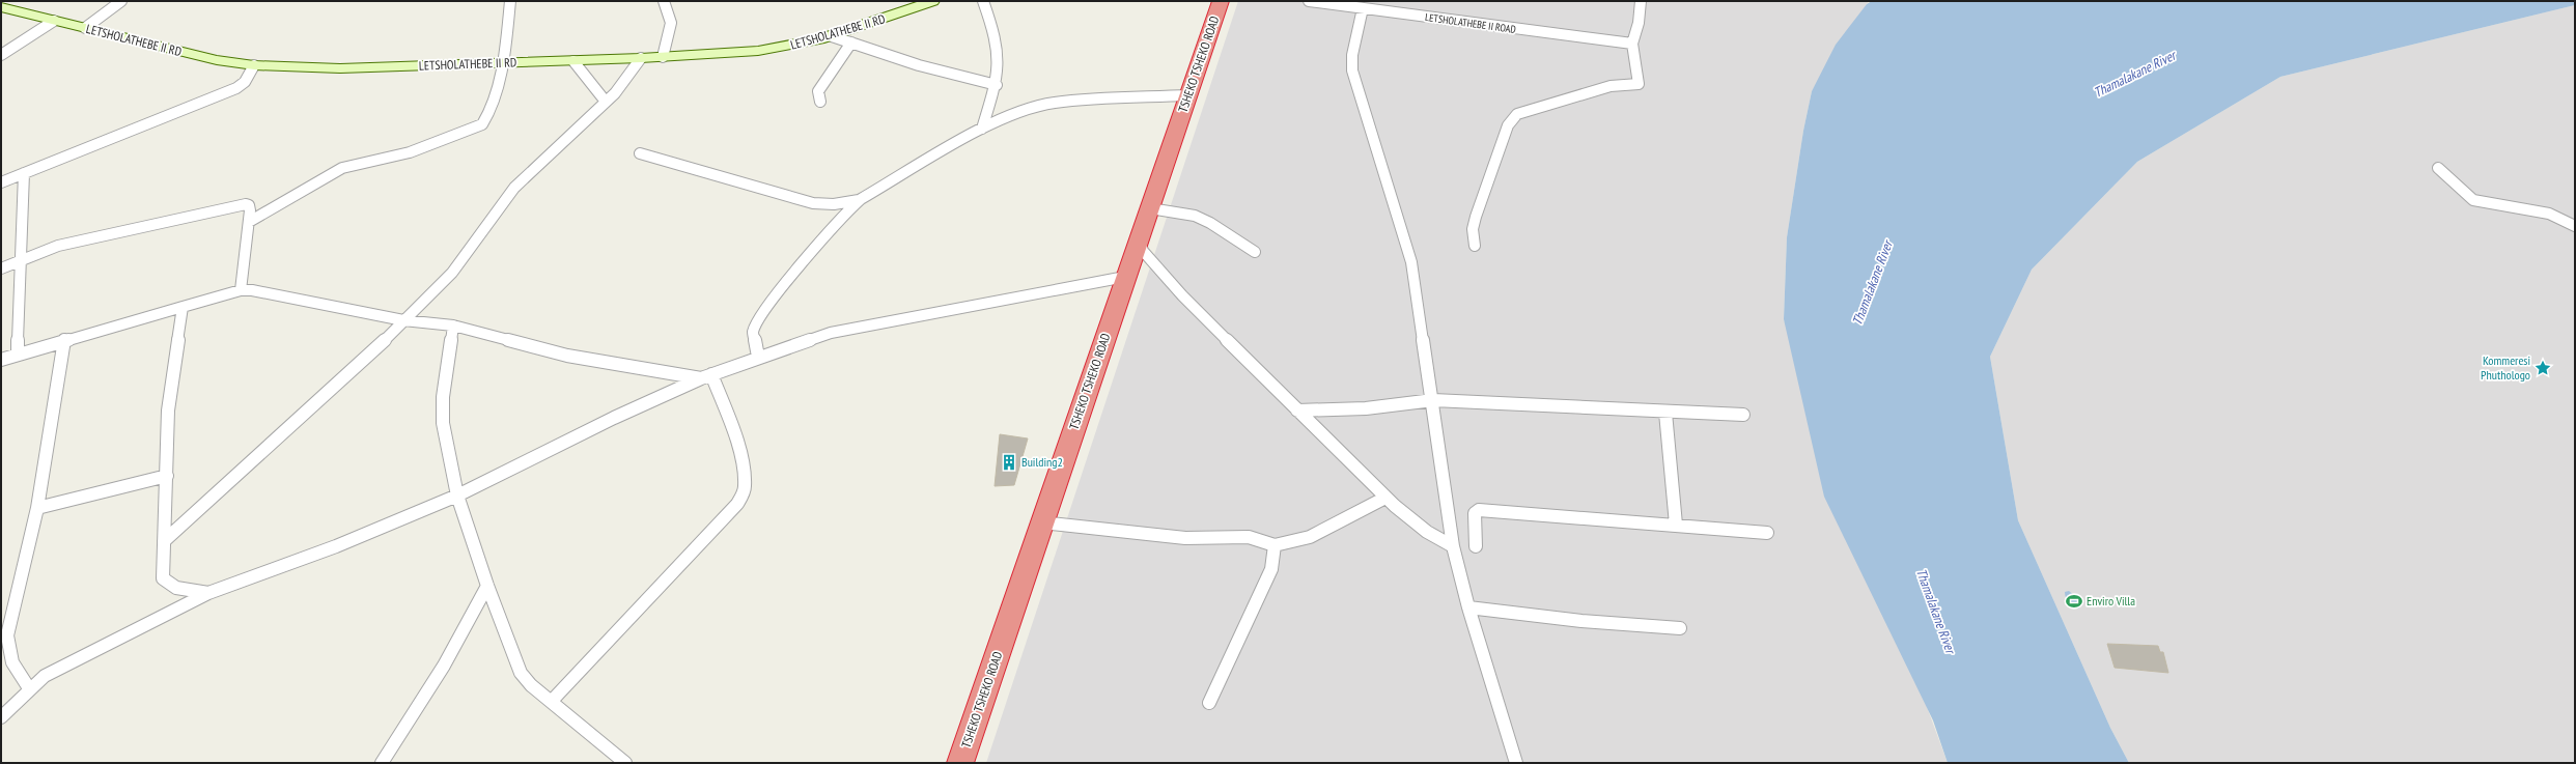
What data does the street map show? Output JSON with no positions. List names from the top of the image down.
{
  "streets": {
    "highway": ["TSHEKO TSHEKO ROAD"],
    "street": ["LETSHOLATHEBE II ROAD", "LETSHOLATHEBE II RD"]
  },
  "water": ["Thamalakane River"],
  "places": {
    "place": ["Kommeresi Phuthologo"],
    "building": ["Building2"],
    "sports": ["Enviro Villa"]
  }
}
